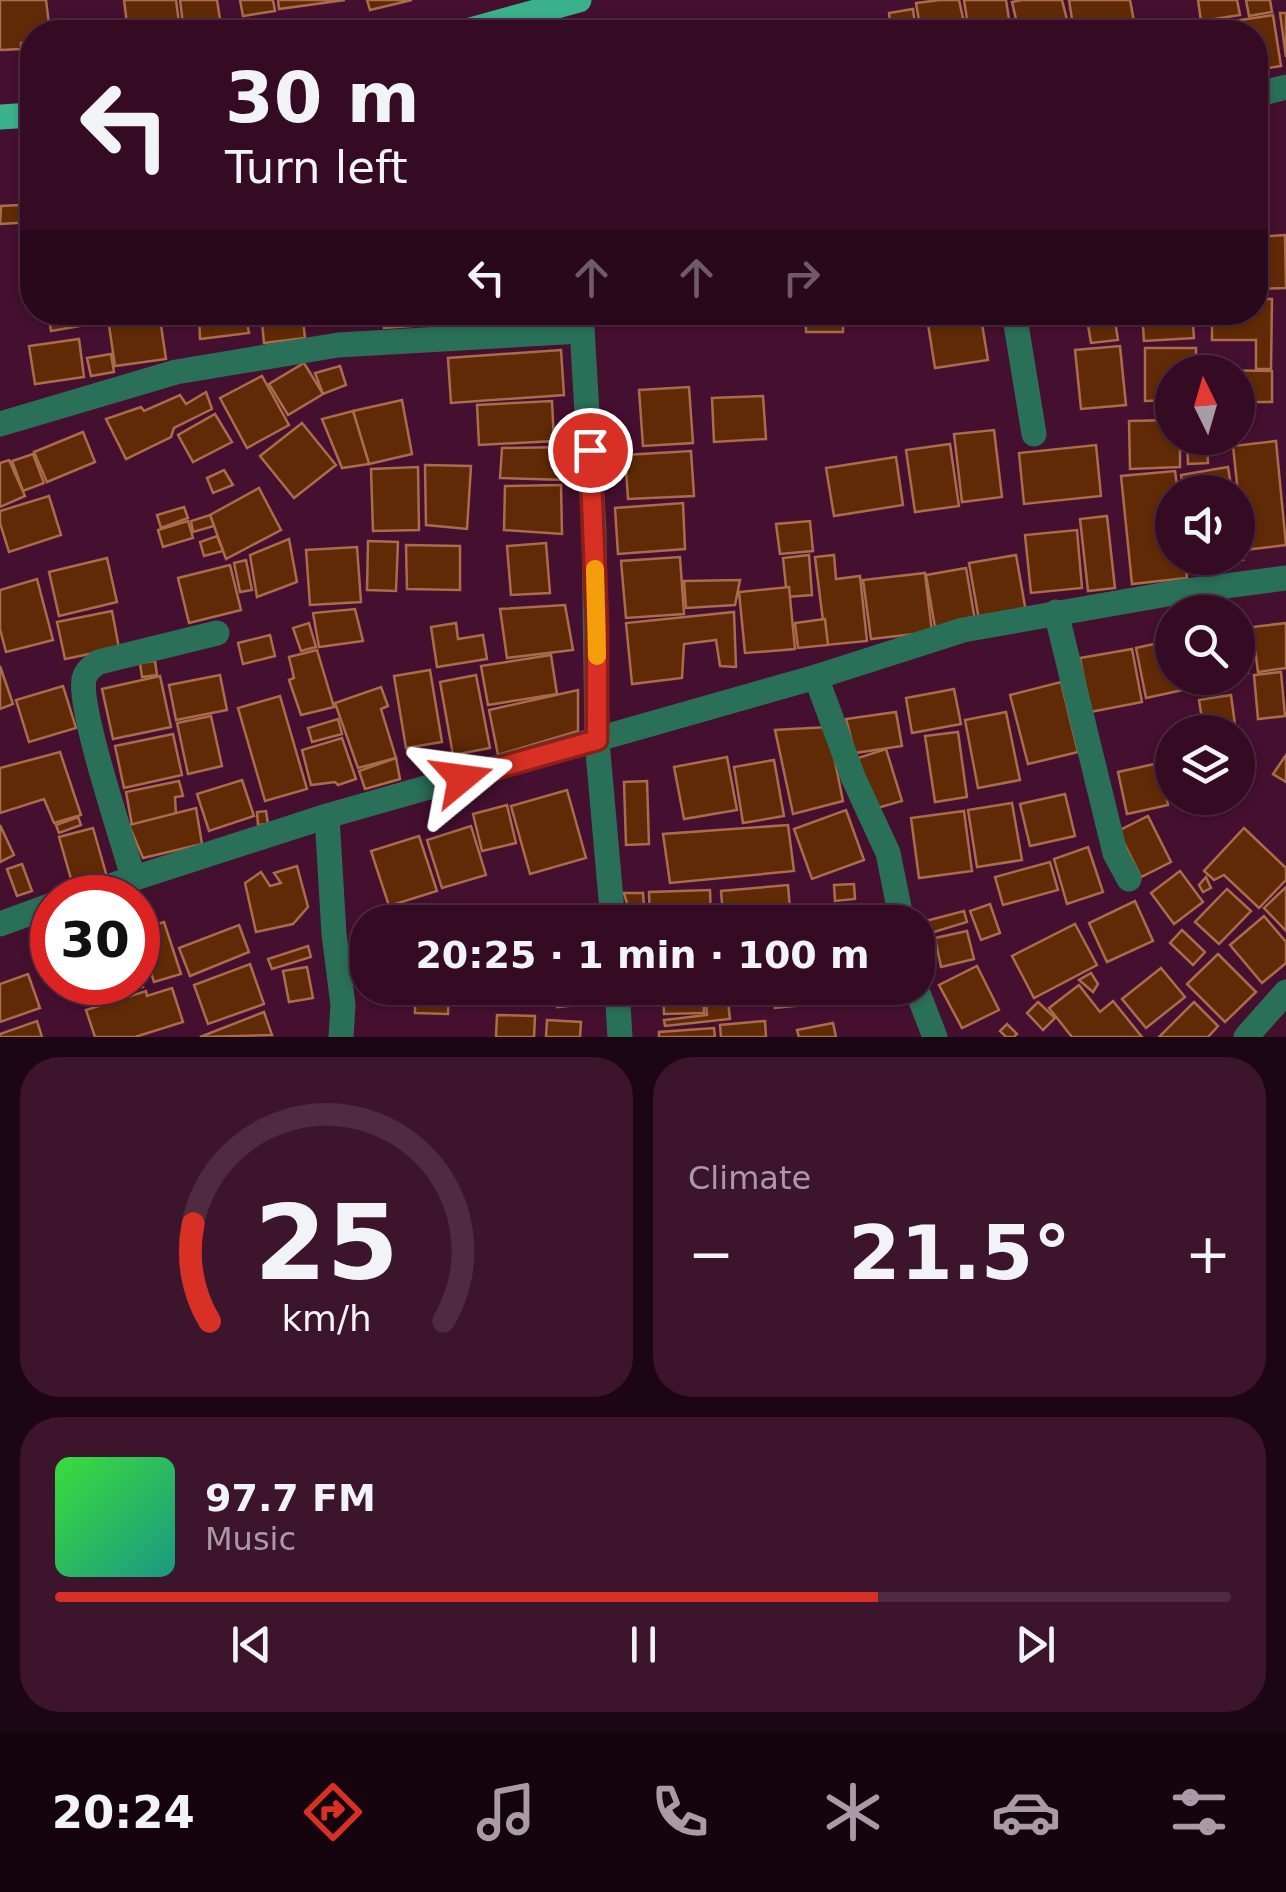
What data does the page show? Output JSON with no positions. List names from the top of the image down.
{
  "north": "top",
  "page": {
    "turn": ["30 m", "Turn left"],
    "limit": "30",
    "trip": "20:25 · 1 min · 100 m",
    "tile": "Climate",
    "heat": ["−", "21.5°", "+"],
    "song": ["97.7 FM", "Music"],
    "tabs": "20:24",
    "gauge": ["25", "km/h"]
  }
}
